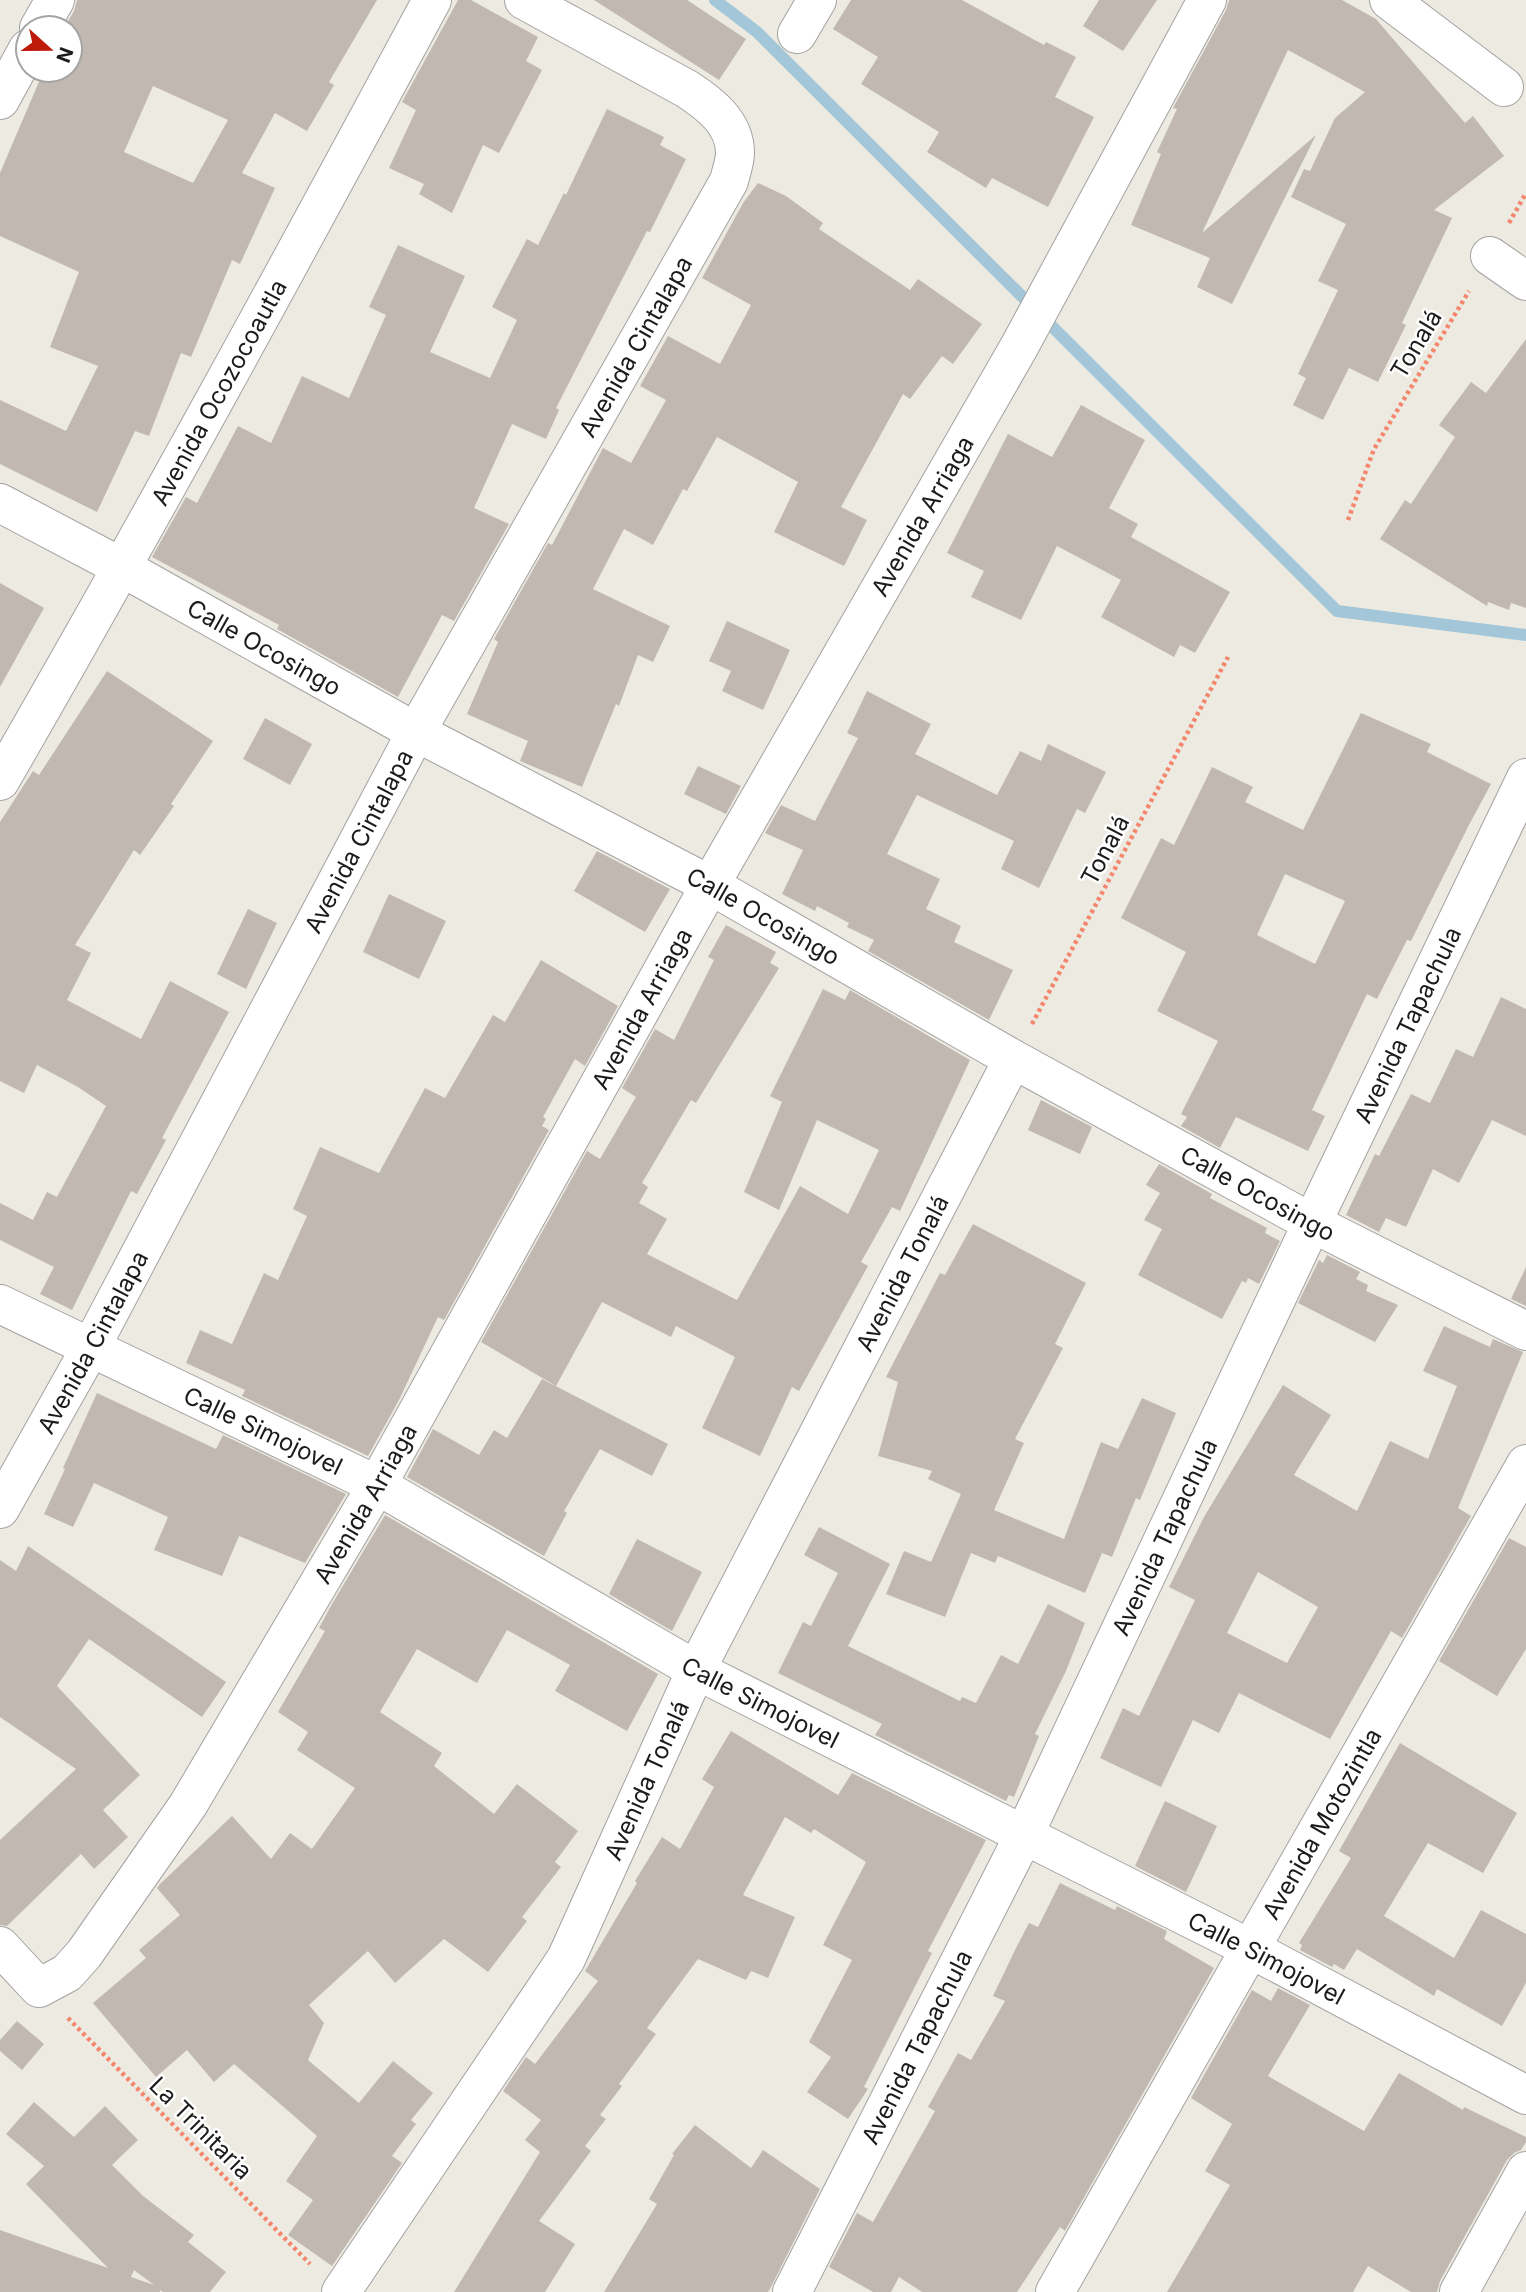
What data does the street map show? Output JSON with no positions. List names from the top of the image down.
{
  "streets": {
    "street": [
      "Avenida Cintalapa",
      "Avenida Ocozocoautla",
      "Avenida Arriaga",
      "Calle Ocosingo",
      "Avenida Tapachula",
      "Avenida Tonalá",
      "Calle Simojovel",
      "Avenida Motozintla"
    ],
    "path": ["Tonalá", "La Trinitaria"]
  },
  "crossings": [
    ["Tonalá", "Calle Ocosingo"],
    ["Tonalá", "Avenida Tonalá"],
    ["Avenida Cintalapa", "Calle Ocosingo"],
    ["Avenida Cintalapa", "Calle Simojovel"],
    ["Avenida Ocozocoautla", "Calle Ocosingo"],
    ["Avenida Arriaga", "Calle Ocosingo"],
    ["Avenida Arriaga", "Calle Simojovel"],
    ["Avenida Arriaga", "La Trinitaria"],
    ["Calle Ocosingo", "Avenida Tapachula"],
    ["Calle Ocosingo", "Avenida Tonalá"],
    ["Avenida Tapachula", "Calle Simojovel"],
    ["Avenida Tonalá", "Calle Simojovel"],
    ["Avenida Tonalá", "La Trinitaria"],
    ["Calle Simojovel", "Avenida Motozintla"]
  ],
  "north": "right"
}
